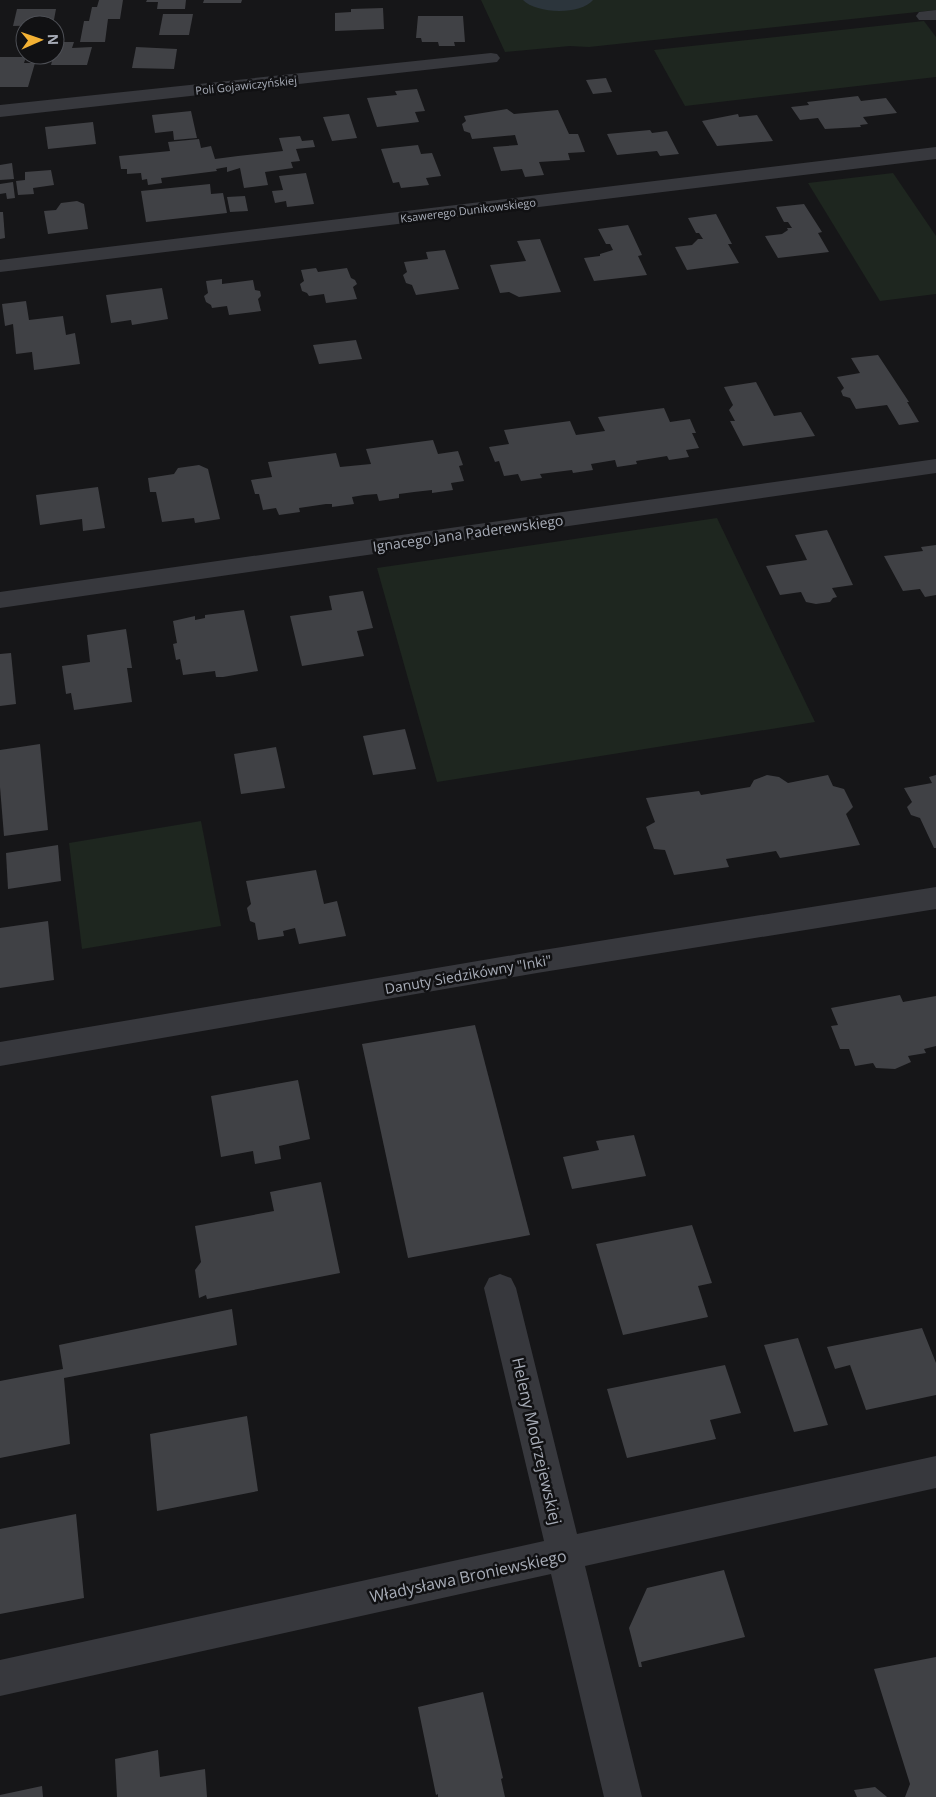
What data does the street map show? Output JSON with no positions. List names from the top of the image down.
{
  "streets": {
    "street": [
      "Poli Gojawiczyńskiej",
      "Ksawerego Dunikowskiego",
      "Ignacego Jana Paderewskiego",
      "Danuty Siedzikówny \"Inki\"",
      "Heleny Modrzejewskiej",
      "Władysława Broniewskiego"
    ]
  },
  "crossings": [
    ["Heleny Modrzejewskiej", "Władysława Broniewskiego"]
  ],
  "north": "right"
}
